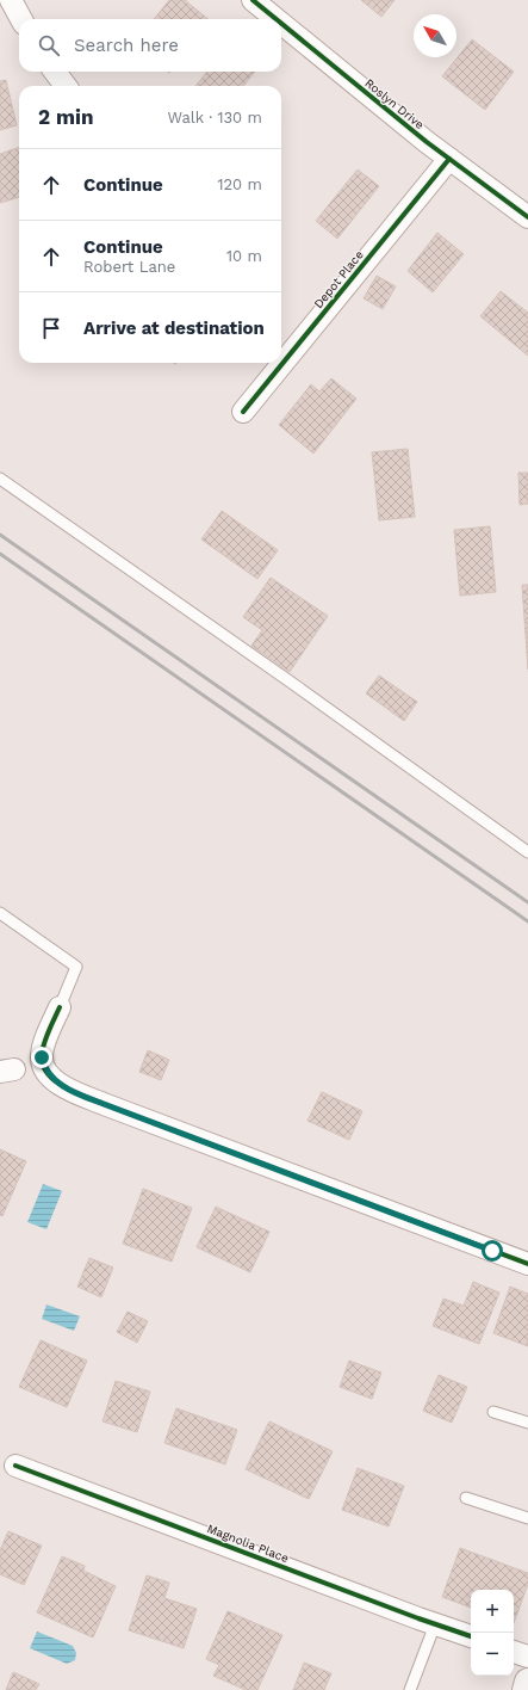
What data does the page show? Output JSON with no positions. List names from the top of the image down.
{
  "streets": {
    "street": ["Roslyn Drive", "Depot Place", "Magnolia Place"]
  },
  "crossings": [
    ["Roslyn Drive", "Depot Place"]
  ],
  "north": "top left",
  "page": {
    "search": "Search here",
    "heading": ["2 min", "Walk · 130 m"],
    "list": [
      ["Continue", "120 m"],
      ["Continue", "Robert Lane", "10 m"],
      "Arrive at destination"
    ],
    "map_buttons": ["+", "−"]
  }
}
